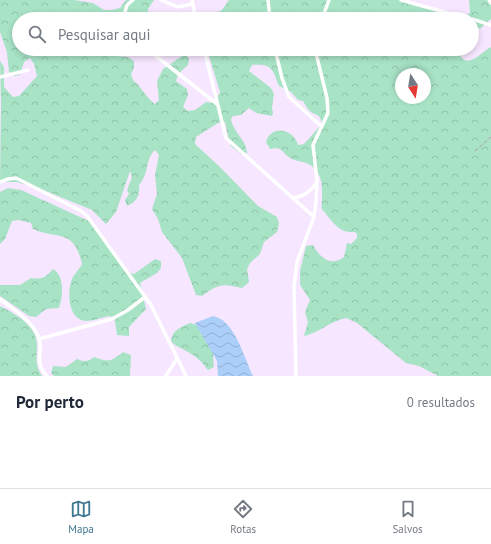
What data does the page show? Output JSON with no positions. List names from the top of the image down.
{
  "north": "bottom",
  "page": {
    "search": "Pesquisar aqui",
    "heading": ["Por perto", "0 resultados"],
    "nav": ["Mapa", "Rotas", "Salvos"]
  }
}
